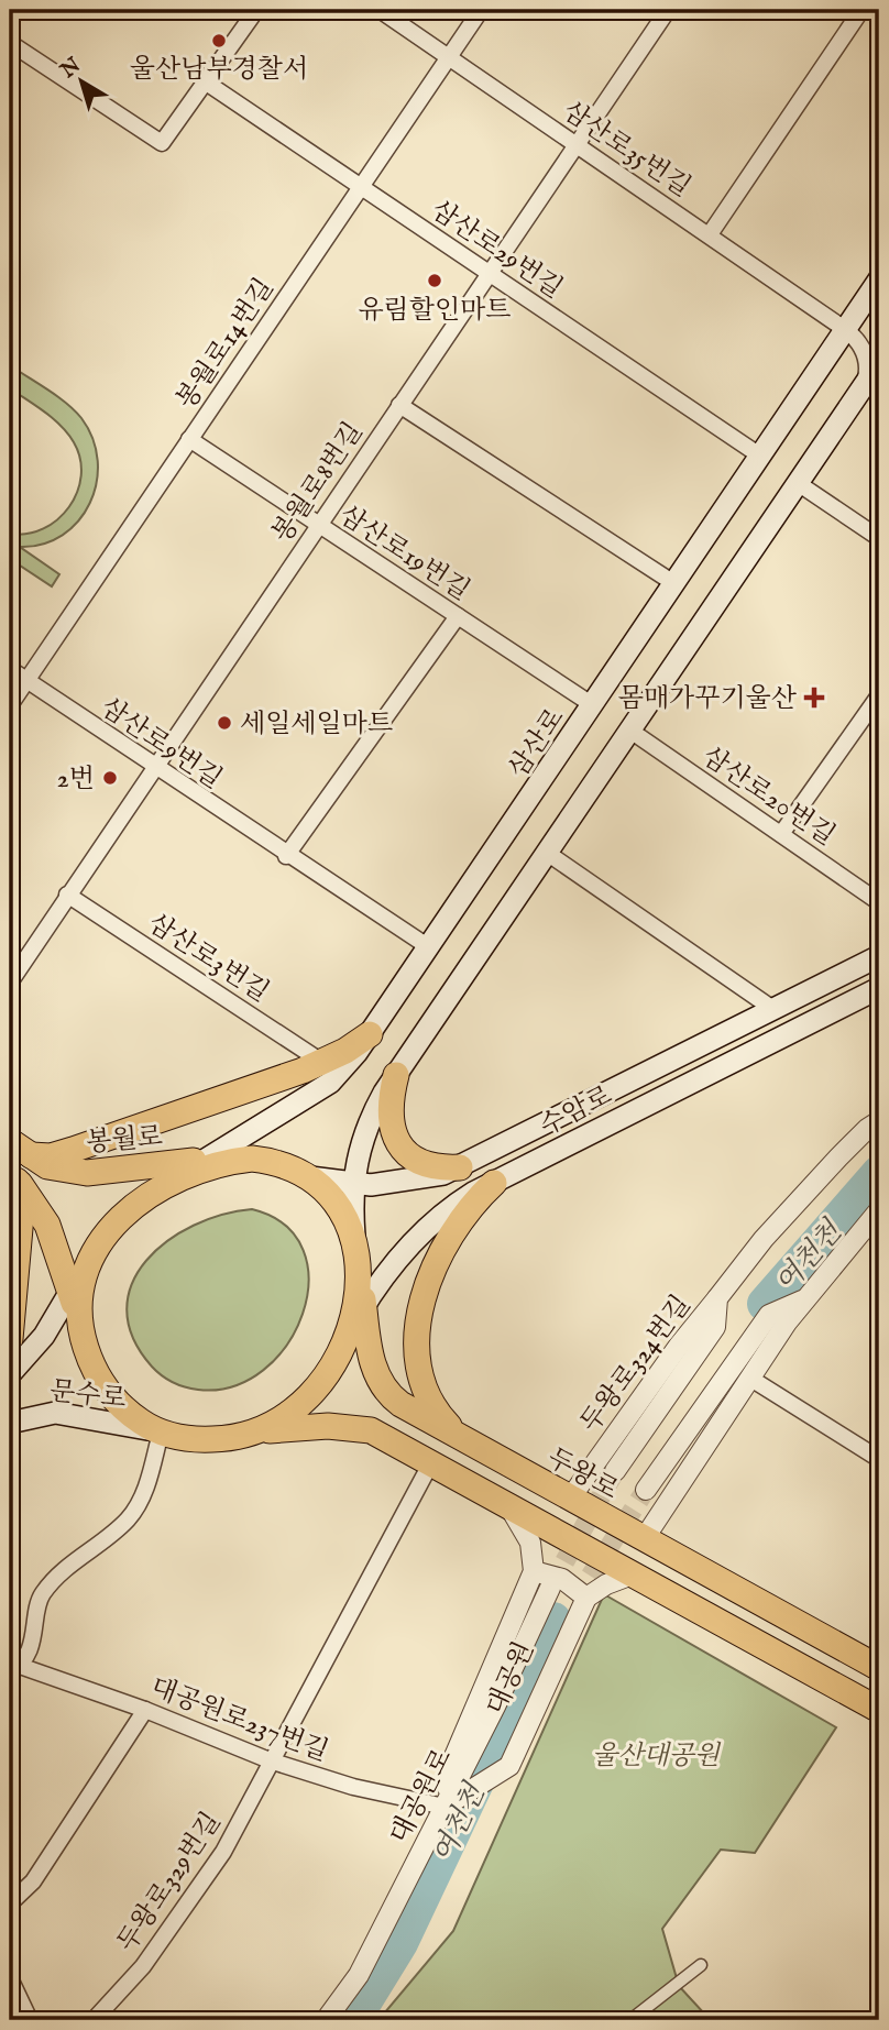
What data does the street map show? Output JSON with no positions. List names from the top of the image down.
{
  "streets": {
    "main road": [
      "삼산로",
      "수암로",
      "봉월로",
      "문수로",
      "두왕로"
    ],
    "street": [
      "삼산로35번길",
      "삼산로29번길",
      "봉월로14번길",
      "봉월로8번길",
      "삼산로19번길",
      "삼산로9번길",
      "삼산로20번길",
      "삼산로3번길",
      "두왕로324번길",
      "대공원로237번길",
      "대공원로",
      "두왕로329번길"
    ]
  },
  "crossings": [
    ["삼산로35번길", "봉월로14번길"],
    ["삼산로35번길", "봉월로8번길"],
    ["삼산로35번길", "삼산로"],
    ["삼산로29번길", "봉월로14번길"],
    ["삼산로29번길", "봉월로8번길"],
    ["삼산로29번길", "삼산로"],
    ["봉월로14번길", "삼산로19번길"],
    ["봉월로14번길", "삼산로9번길"],
    ["봉월로8번길", "삼산로19번길"],
    ["봉월로8번길", "삼산로9번길"],
    ["봉월로8번길", "삼산로3번길"],
    ["삼산로19번길", "삼산로"],
    ["삼산로9번길", "삼산로"],
    ["삼산로", "봉월로"],
    ["수암로", "두왕로"],
    ["두왕로324번길", "두왕로"],
    ["대공원로237번길", "대공원로"],
    ["대공원로237번길", "두왕로329번길"]
  ],
  "water": ["여천천"],
  "parks": ["울산대공원"],
  "places": {
    "other": [
      "울산남부경찰서",
      "유림할인마트",
      "세일세일마트",
      "2번"
    ],
    "health": ["몸매가꾸기울산"]
  },
  "north": "top left"
}
